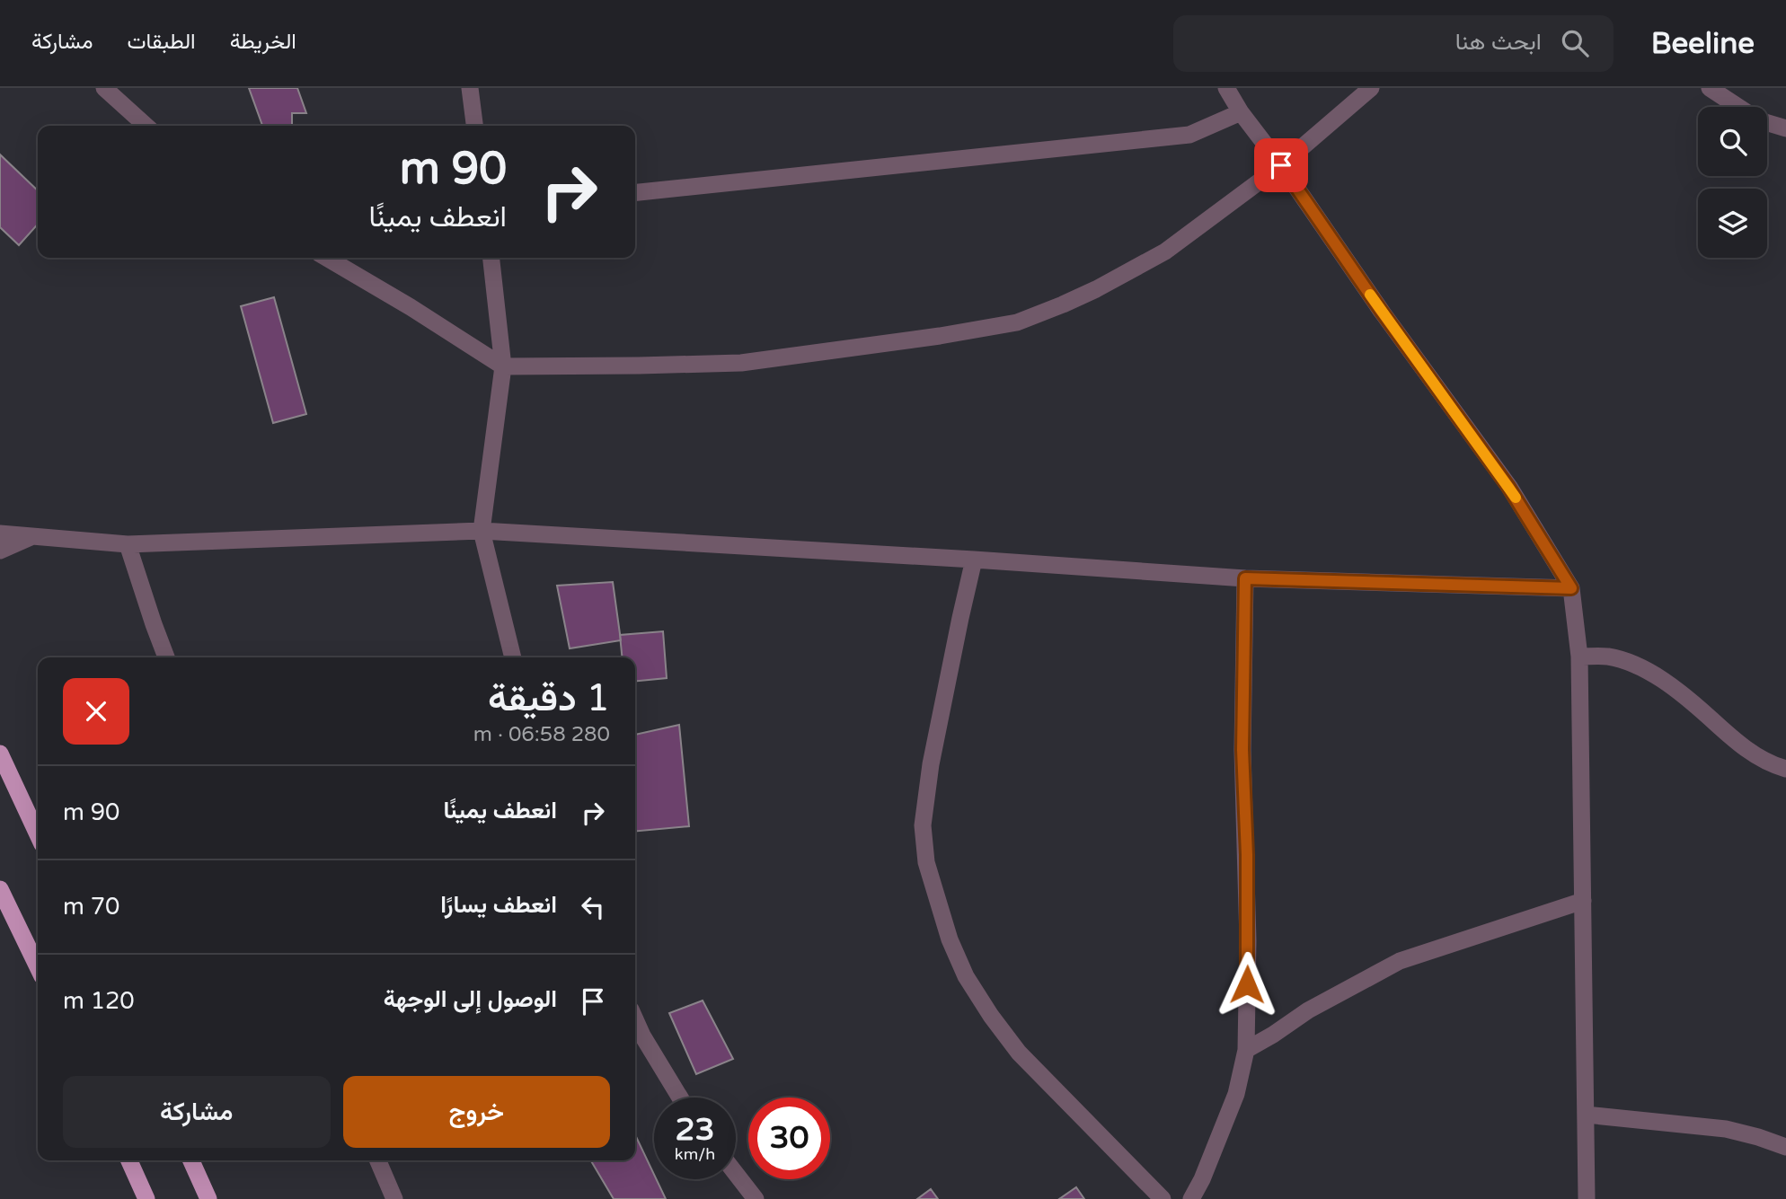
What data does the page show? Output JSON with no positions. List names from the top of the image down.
{
  "page": {
    "header": "Beeline",
    "search": "ابحث هنا",
    "nav": ["الخريطة", "الطبقات", "مشاركة"],
    "turn": ["90 m", "انعطف يمينًا"],
    "heading": ["1 دقيقة", "280 m · 06:58"],
    "list": [
      {
        "name": "انعطف يمينًا",
        "value": "90 m"
      },
      {
        "name": "انعطف يسارًا",
        "value": "70 m"
      },
      {
        "name": "الوصول إلى الوجهة",
        "value": "120 m"
      }
    ],
    "buttons": ["خروج", "مشاركة"],
    "speed": "23 km/h",
    "limit": "30"
  }
}
